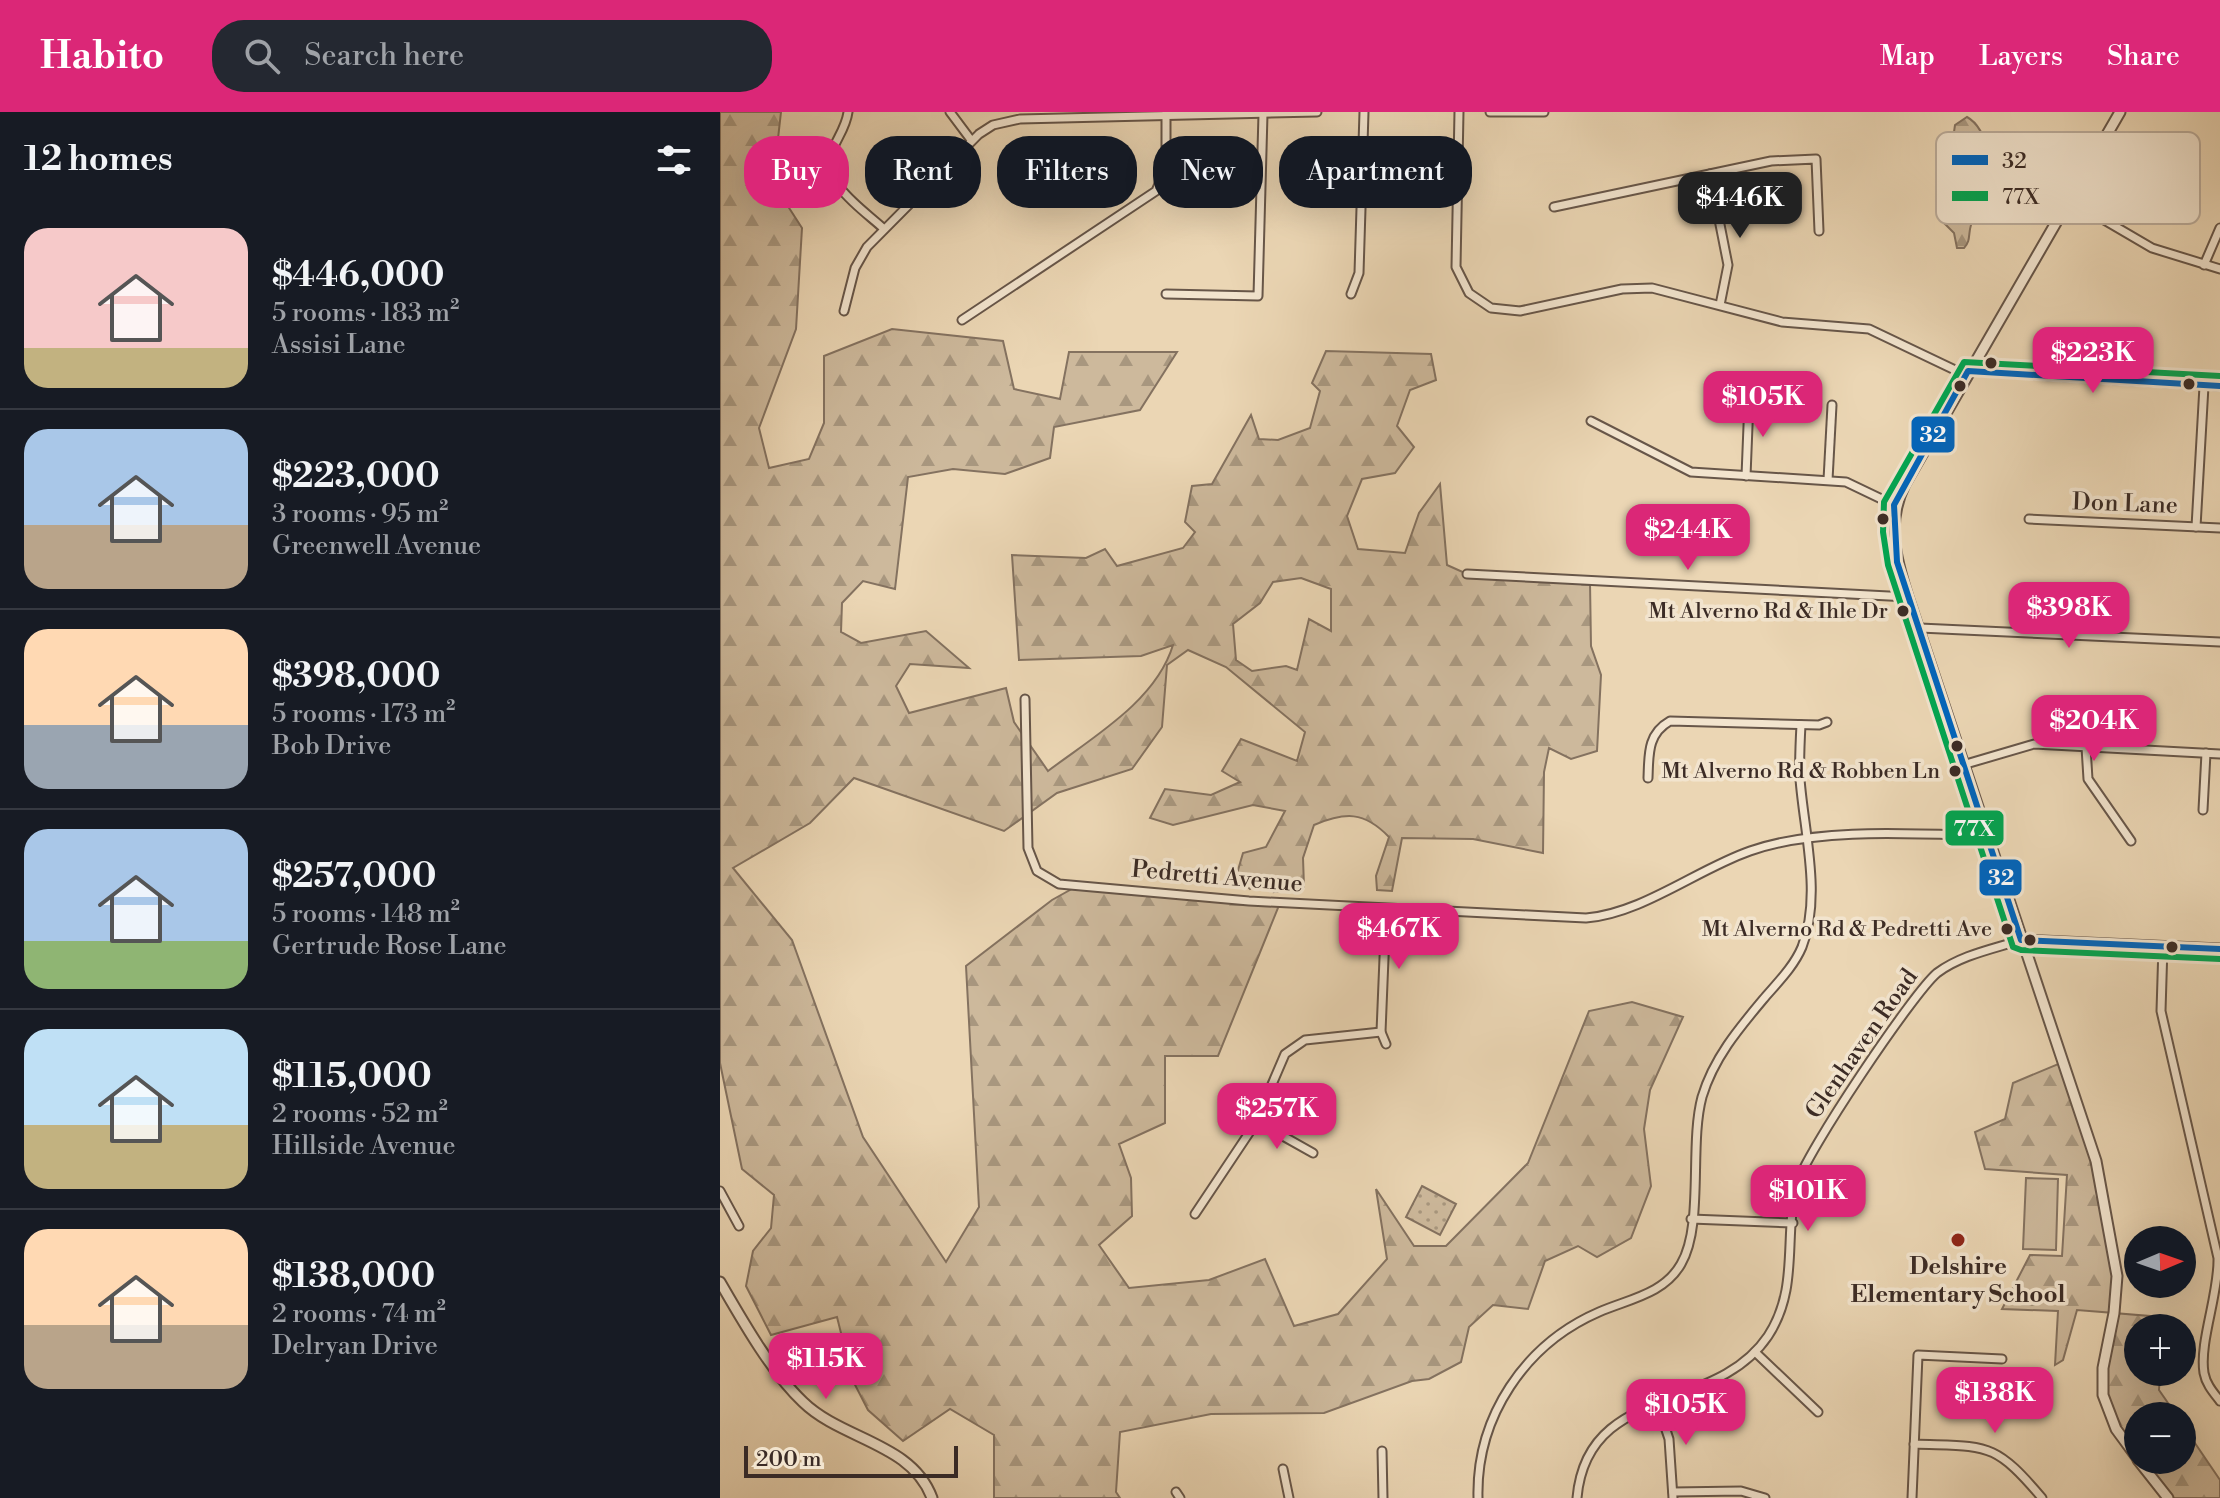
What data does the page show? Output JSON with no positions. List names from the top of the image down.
{
  "streets": {
    "street": ["Don Lane", "Pedretti Avenue", "Glenhaven Road"]
  },
  "places": [
    "Mt Alverno Rd & Ihle Dr",
    "Mt Alverno Rd & Robben Ln",
    "Mt Alverno Rd & Pedretti Ave",
    "Delshire Elementary School"
  ],
  "lines": ["transit line 77X", "transit line 32"],
  "legend": ["32", "77X"],
  "scale_bar": "200 m",
  "north": "right",
  "page": {
    "header": "Habito",
    "search": "Search here",
    "nav": ["Map", "Layers", "Share"],
    "heading": "12 homes",
    "chip": [
      "Buy",
      "Rent",
      "Filters",
      "New",
      "Apartment"
    ],
    "price": [
      "$446K",
      "$223K",
      "$105K",
      "$244K",
      "$398K",
      "$204K",
      "$467K",
      "$257K",
      "$101K",
      "$115K",
      "$138K",
      "$105K"
    ],
    "list": [
      {
        "name": "$446,000",
        "note": "5 rooms · 183 m² · Assisi Lane"
      },
      {
        "name": "$223,000",
        "note": "3 rooms · 95 m² · Greenwell Avenue"
      },
      {
        "name": "$398,000",
        "note": "5 rooms · 173 m² · Bob Drive"
      },
      {
        "name": "$257,000",
        "note": "5 rooms · 148 m² · Gertrude Rose Lane"
      },
      {
        "name": "$115,000",
        "note": "2 rooms · 52 m² · Hillside Avenue"
      },
      {
        "name": "$138,000",
        "note": "2 rooms · 74 m² · Delryan Drive"
      }
    ],
    "map_buttons": ["+", "−"],
    "scale": "200 m"
  }
}
